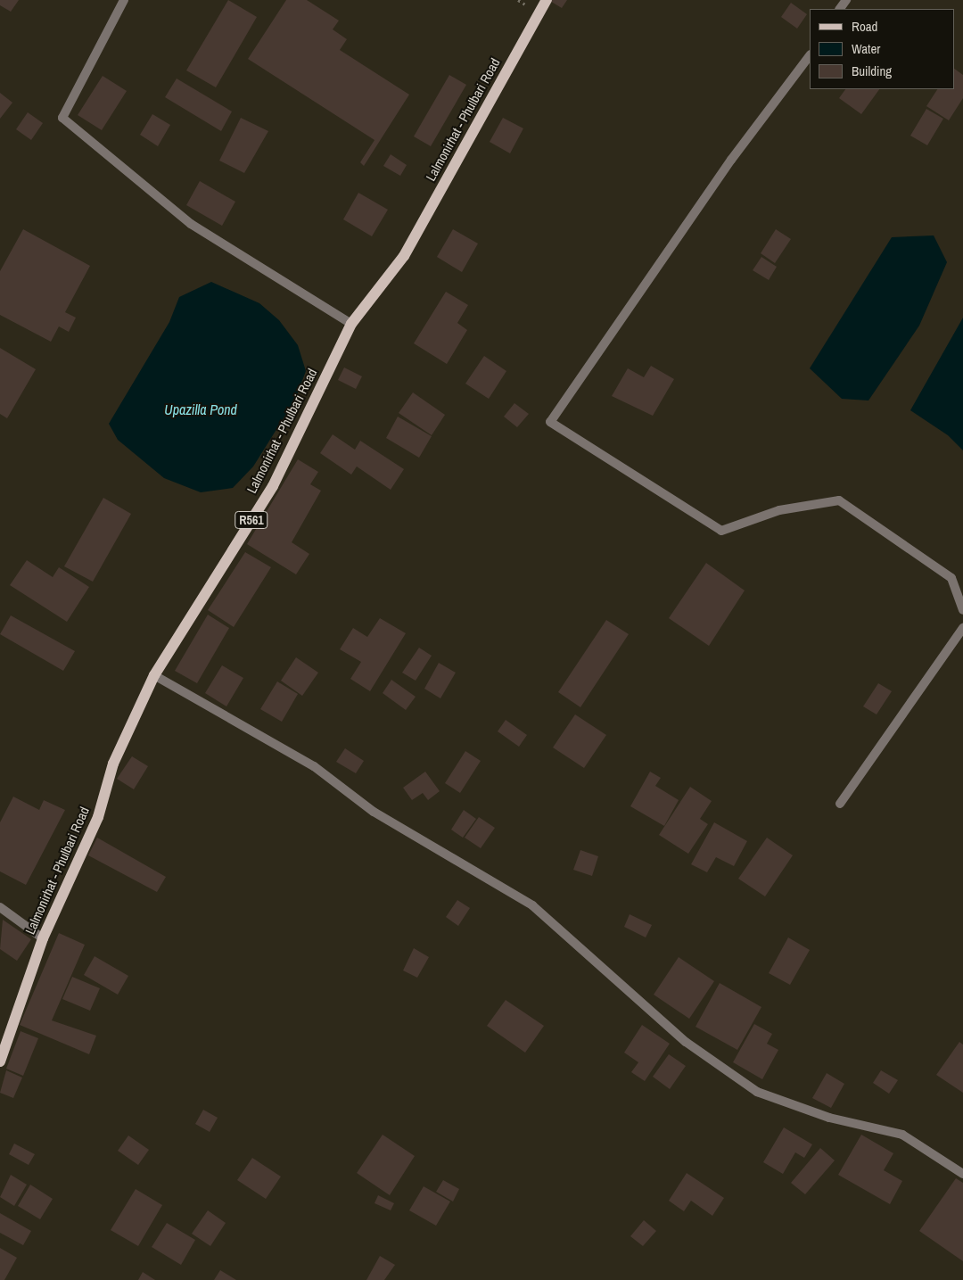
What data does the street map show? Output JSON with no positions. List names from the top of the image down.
{
  "streets": {
    "main road": ["Lalmonirhat - Phulbari Road", "R561"]
  },
  "water": ["Upazilla Pond"],
  "legend": ["Road", "Water", "Building"]
}
